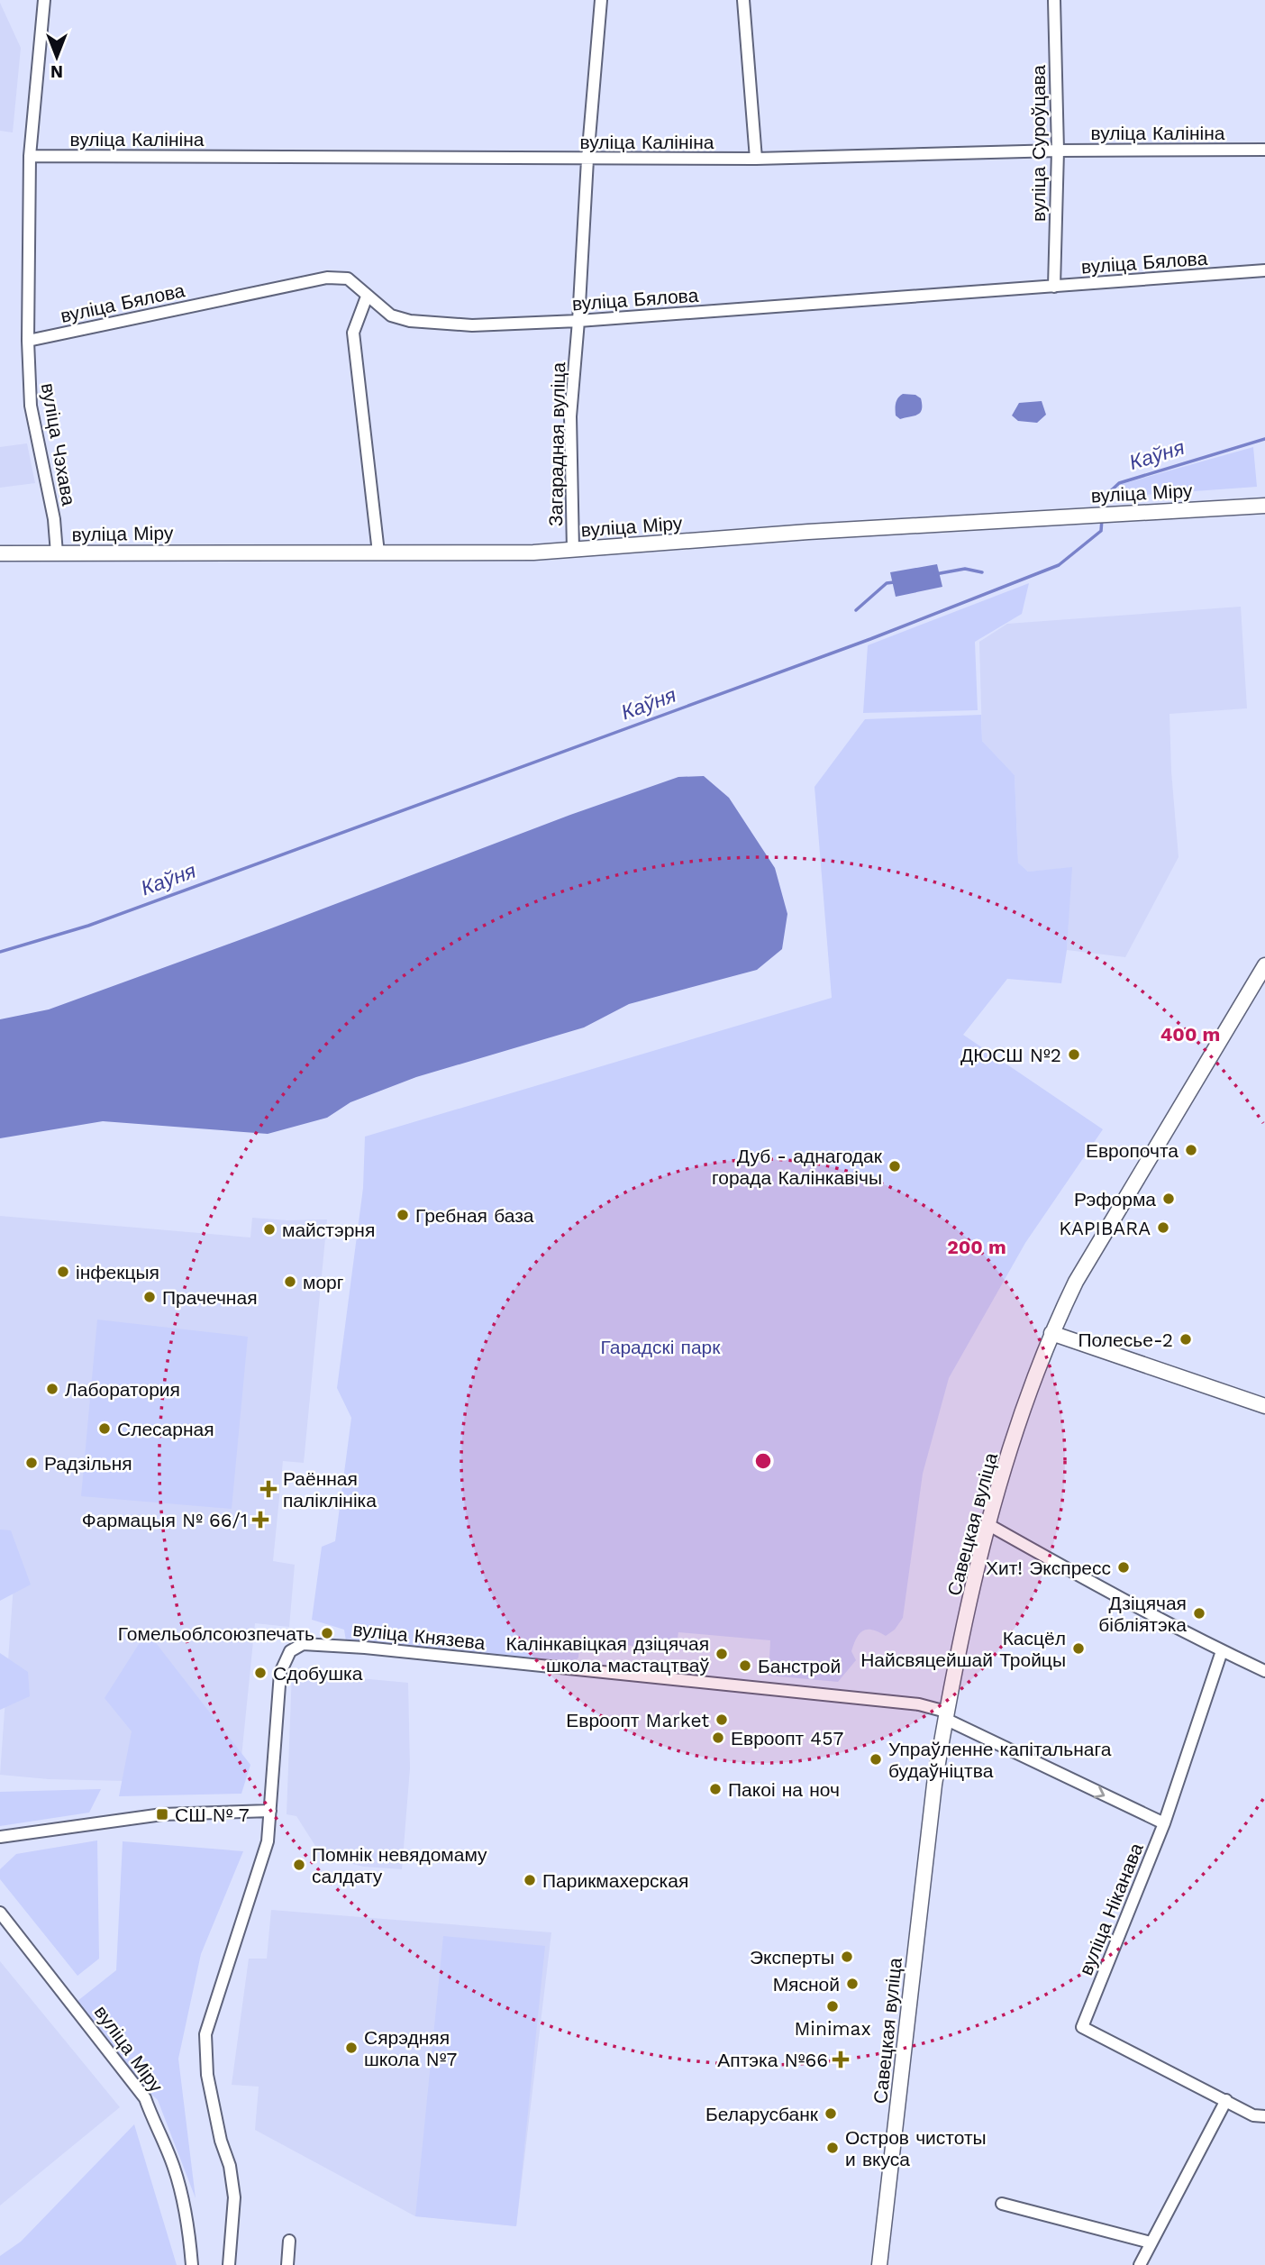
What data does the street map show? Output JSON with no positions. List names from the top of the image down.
{
  "streets": {
    "main road": ["вуліца Міру", "Савецкая вуліца"],
    "street": [
      "вуліца Калініна",
      "вуліца Суроўцава",
      "вуліца Бялова",
      "вуліца Чэхава",
      "Загарадная вуліца",
      "вуліца Князева",
      "вуліца Ніканава"
    ]
  },
  "crossings": [
    ["вуліца Калініна", "вуліца Суроўцава"],
    ["вуліца Калініна", "вуліца Чэхава"],
    ["вуліца Калініна", "Загарадная вуліца"],
    ["вуліца Суроўцава", "вуліца Бялова"],
    ["вуліца Бялова", "вуліца Чэхава"],
    ["вуліца Бялова", "Загарадная вуліца"],
    ["вуліца Чэхава", "вуліца Міру"],
    ["Загарадная вуліца", "вуліца Міру"],
    ["Савецкая вуліца", "вуліца Князева"],
    ["вуліца Князева", "вуліца Ніканава"]
  ],
  "water": ["Каўня"],
  "parks": ["Гарадскі парк"],
  "places": {
    "other": [
      "ДЮСШ №2",
      "Европочта",
      "Дуб - аднагодак горада Калінкавічы",
      "Рэформа",
      "Гребная база",
      "KAPIBARA",
      "майстэрня",
      "інфекцыя",
      "морг",
      "Прачечная",
      "Полесье-2",
      "Лаборатория",
      "Слесарная",
      "Радзільня",
      "Хит! Экспресс",
      "Дзіцячая бібліятэка",
      "Гомельоблсоюзпечать",
      "Касцёл Найсвяцейшай Тройцы",
      "Калінкавіцкая дзіцячая школа мастацтваў",
      "Банстрой",
      "Сдобушка",
      "Евроопт Market",
      "Евроопт 457",
      "Упраўленне капітальнага будаўніцтва",
      "Пакоі на ноч",
      "Помнік невядомаму салдату",
      "Парикмахерская",
      "Эксперты",
      "Мясной",
      "Minimax",
      "Сярэдняя школа №7",
      "Беларусбанк",
      "Остров чистоты и вкуса"
    ],
    "health": ["Раённая паліклініка", "Фармацыя № 66/1", "Аптэка №66"],
    "transit": ["СШ № 7"]
  },
  "north": "bottom",
  "rings": ["400 m", "200 m"]
}
